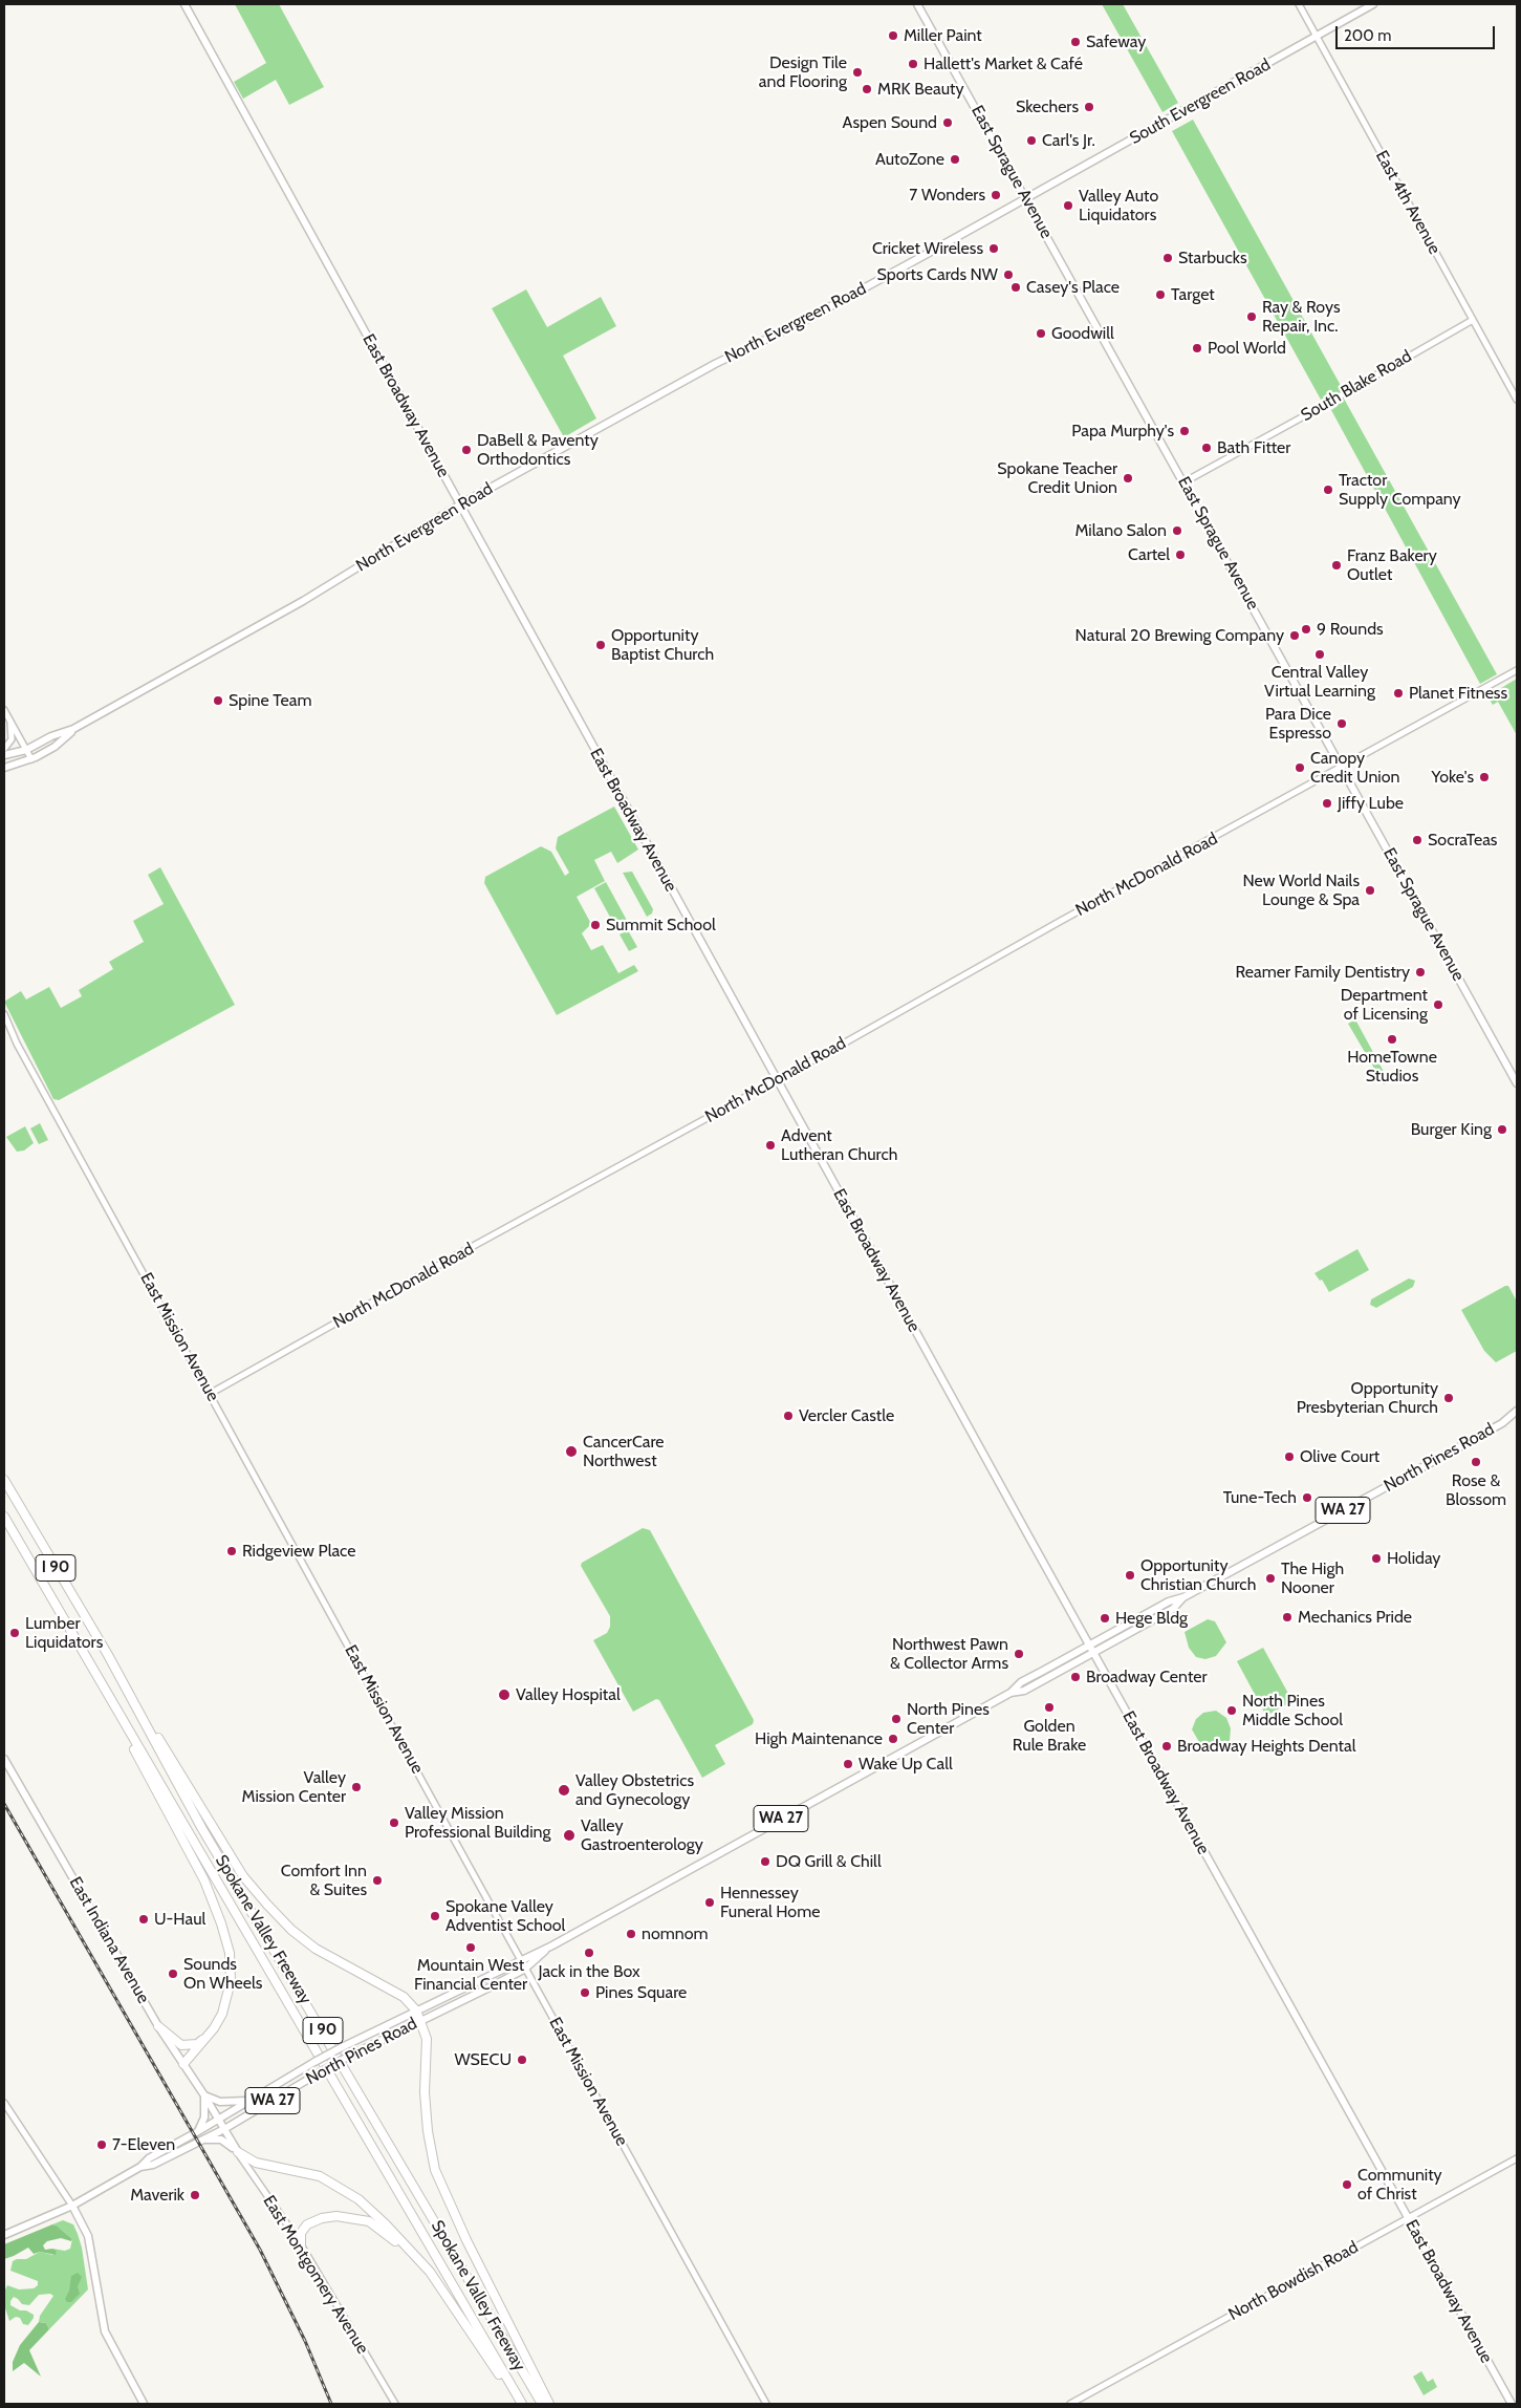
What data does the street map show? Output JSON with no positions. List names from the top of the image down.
{
  "streets": {
    "highway": ["I 90", "Spokane Valley Freeway"],
    "main road": [
      "South Evergreen Road",
      "East Sprague Avenue",
      "North Evergreen Road",
      "East Broadway Avenue",
      "North Pines Road",
      "WA 27",
      "East Indiana Avenue",
      "East Montgomery Avenue"
    ],
    "street": [
      "East 4th Avenue",
      "South Blake Road",
      "North McDonald Road",
      "East Mission Avenue",
      "North Bowdish Road"
    ]
  },
  "crossings": [
    ["South Evergreen Road", "East Sprague Avenue"],
    ["South Evergreen Road", "East 4th Avenue"],
    ["South Evergreen Road", "North Evergreen Road"],
    ["East Sprague Avenue", "North Evergreen Road"],
    ["East Sprague Avenue", "South Blake Road"],
    ["East Sprague Avenue", "North McDonald Road"],
    ["East 4th Avenue", "South Blake Road"],
    ["North Evergreen Road", "East Broadway Avenue"],
    ["East Broadway Avenue", "North McDonald Road"],
    ["East Broadway Avenue", "North Pines Road"],
    ["East Broadway Avenue", "North Bowdish Road"],
    ["North McDonald Road", "East Mission Avenue"],
    ["East Mission Avenue", "North Pines Road"],
    ["North Pines Road", "East Indiana Avenue"],
    ["North Pines Road", "East Montgomery Avenue"],
    ["East Indiana Avenue", "East Montgomery Avenue"]
  ],
  "places": [
    "Miller Paint",
    "Safeway",
    "Hallett's Market & Café",
    "Design Tile and Flooring",
    "MRK Beauty",
    "Skechers",
    "Aspen Sound",
    "Carl's Jr.",
    "AutoZone",
    "7 Wonders",
    "Valley Auto Liquidators",
    "Cricket Wireless",
    "Starbucks",
    "Sports Cards NW",
    "Casey's Place",
    "Target",
    "Ray & Roys Repair, Inc.",
    "Goodwill",
    "Pool World",
    "Papa Murphy's",
    "Bath Fitter",
    "DaBell & Paventy Orthodontics",
    "Spokane Teacher Credit Union",
    "Tractor Supply Company",
    "Milano Salon",
    "Cartel",
    "Franz Bakery Outlet",
    "9 Rounds",
    "Natural 20 Brewing Company",
    "Opportunity Baptist Church",
    "Central Valley Virtual Learning",
    "Planet Fitness",
    "Spine Team",
    "Para Dice Espresso",
    "Canopy Credit Union",
    "Yoke's",
    "Jiffy Lube",
    "SocraTeas",
    "New World Nails Lounge & Spa",
    "Summit School",
    "Reamer Family Dentistry",
    "Department of Licensing",
    "HomeTowne Studios",
    "Burger King",
    "Advent Lutheran Church",
    "Opportunity Presbyterian Church",
    "Vercler Castle",
    "CancerCare Northwest",
    "Olive Court",
    "Rose & Blossom",
    "Tune-Tech",
    "Ridgeview Place",
    "Holiday",
    "Opportunity Christian Church",
    "The High Nooner",
    "Mechanics Pride",
    "Hege Bldg",
    "Lumber Liquidators",
    "Northwest Pawn & Collector Arms",
    "Broadway Center",
    "Valley Hospital",
    "Golden Rule Brake",
    "North Pines Middle School",
    "North Pines Center",
    "High Maintenance",
    "Broadway Heights Dental",
    "Wake Up Call",
    "Valley Mission Center",
    "Valley Obstetrics and Gynecology",
    "Valley Mission Professional Building",
    "Valley Gastroenterology",
    "DQ Grill & Chill",
    "Comfort Inn & Suites",
    "Hennessey Funeral Home",
    "Spokane Valley Adventist School",
    "U-Haul",
    "nomnom",
    "Mountain West Financial Center",
    "Jack in the Box",
    "Sounds On Wheels",
    "Pines Square",
    "WSECU",
    "7-Eleven",
    "Community of Christ",
    "Maverik"
  ],
  "scale_bar": "200 m"
}
